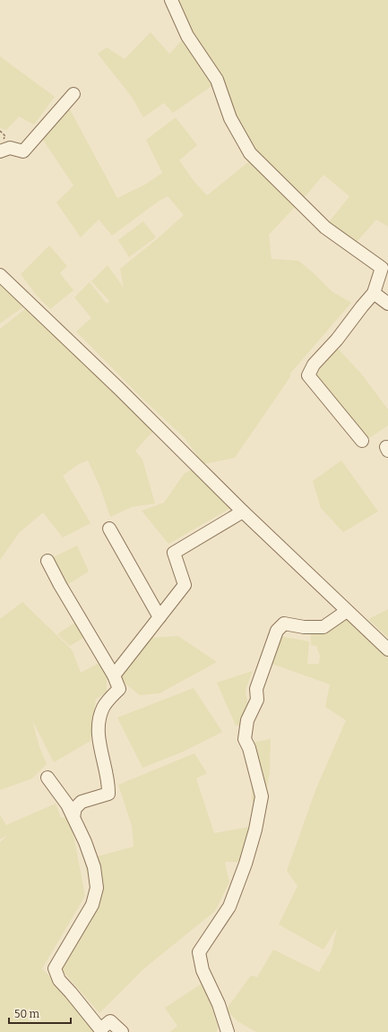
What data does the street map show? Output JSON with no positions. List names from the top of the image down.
{
  "scale_bar": "50 m"
}
